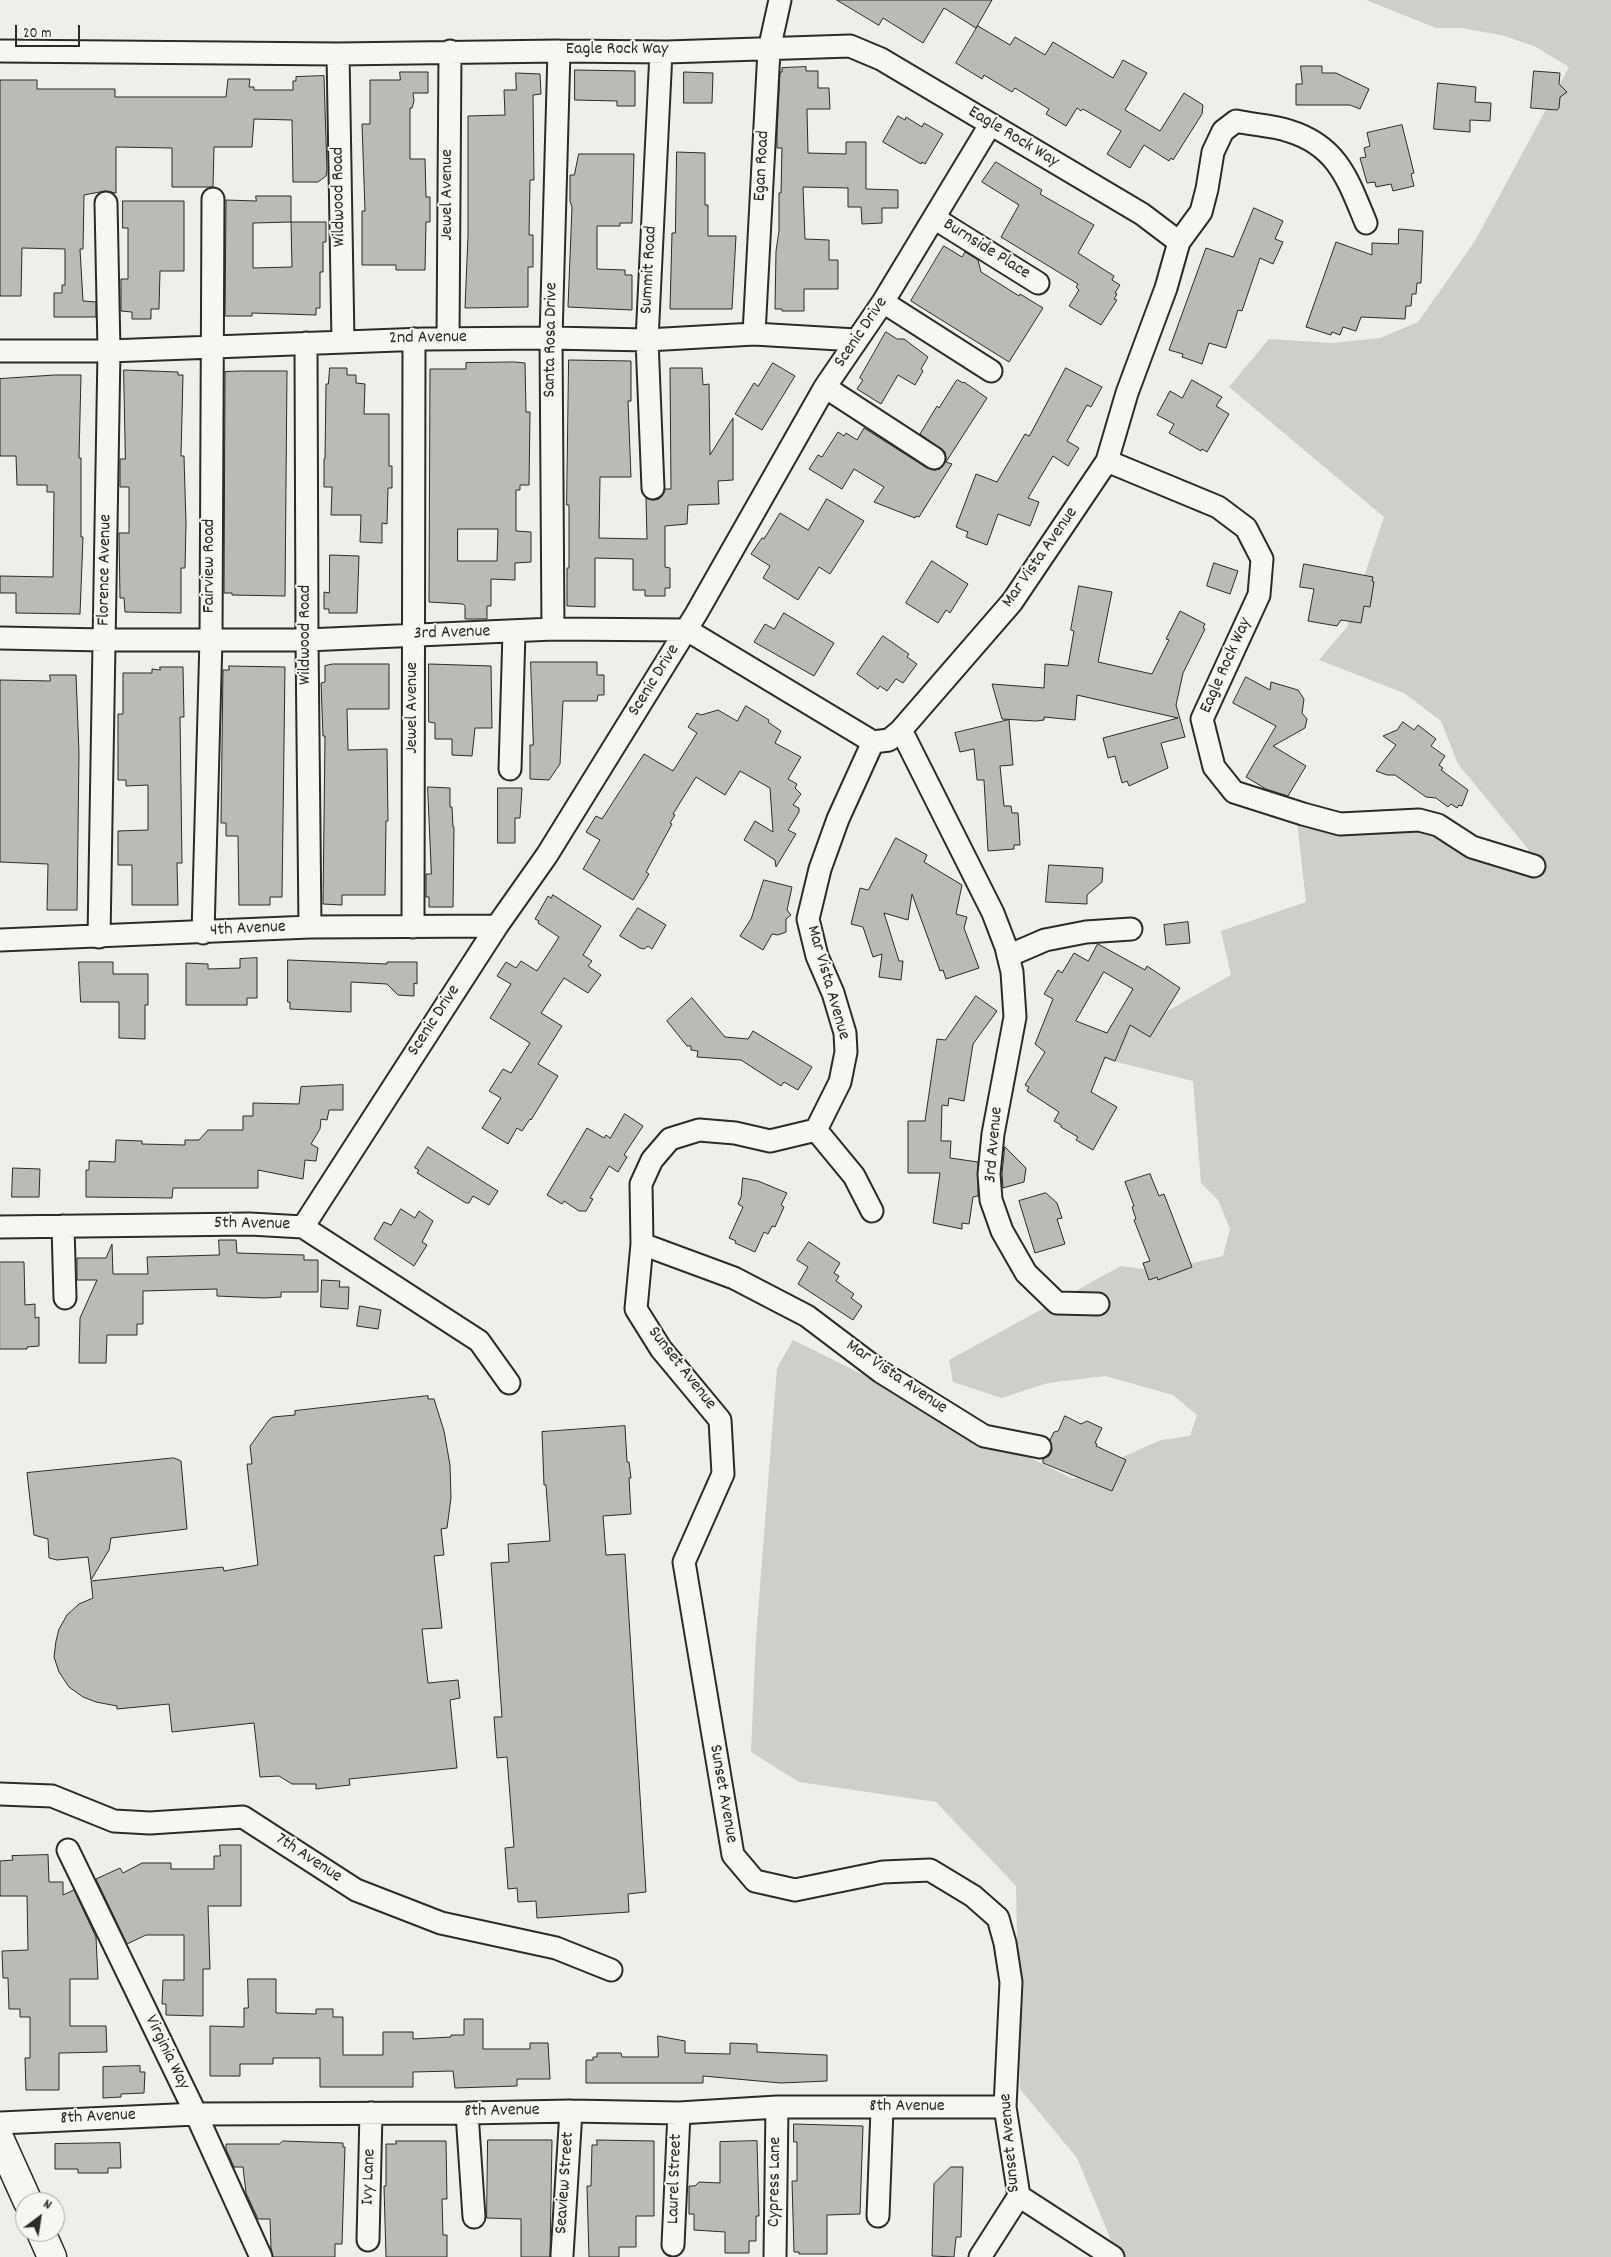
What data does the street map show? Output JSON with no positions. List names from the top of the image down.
{
  "streets": {
    "street": [
      "Eagle Rock Way",
      "Egan Road",
      "Jewel Avenue",
      "Wildwood Road",
      "Burnside Place",
      "Summit Road",
      "Scenic Drive",
      "2nd Avenue",
      "Santa Rosa Drive",
      "Mar Vista Avenue",
      "Fairview Road",
      "Florence Avenue",
      "3rd Avenue",
      "4th Avenue",
      "5th Avenue",
      "Sunset Avenue",
      "7th Avenue",
      "Virginia Way",
      "8th Avenue",
      "Ivy Lane",
      "Laurel Street",
      "Cypress Lane",
      "Seaview Street"
    ]
  },
  "crossings": [
    ["Eagle Rock Way", "Egan Road"],
    ["Eagle Rock Way", "Jewel Avenue"],
    ["Eagle Rock Way", "Wildwood Road"],
    ["Eagle Rock Way", "Summit Road"],
    ["Eagle Rock Way", "Scenic Drive"],
    ["Eagle Rock Way", "Santa Rosa Drive"],
    ["Eagle Rock Way", "Mar Vista Avenue"],
    ["Egan Road", "2nd Avenue"],
    ["Jewel Avenue", "2nd Avenue"],
    ["Jewel Avenue", "3rd Avenue"],
    ["Jewel Avenue", "4th Avenue"],
    ["Wildwood Road", "2nd Avenue"],
    ["Wildwood Road", "3rd Avenue"],
    ["Wildwood Road", "4th Avenue"],
    ["Burnside Place", "Scenic Drive"],
    ["Summit Road", "2nd Avenue"],
    ["Scenic Drive", "2nd Avenue"],
    ["Scenic Drive", "3rd Avenue"],
    ["Scenic Drive", "4th Avenue"],
    ["Scenic Drive", "5th Avenue"],
    ["2nd Avenue", "Santa Rosa Drive"],
    ["2nd Avenue", "Fairview Road"],
    ["2nd Avenue", "Florence Avenue"],
    ["Santa Rosa Drive", "3rd Avenue"],
    ["Mar Vista Avenue", "3rd Avenue"],
    ["Mar Vista Avenue", "Sunset Avenue"],
    ["Fairview Road", "3rd Avenue"],
    ["Fairview Road", "4th Avenue"],
    ["Florence Avenue", "3rd Avenue"],
    ["Florence Avenue", "4th Avenue"],
    ["Sunset Avenue", "8th Avenue"],
    ["Virginia Way", "8th Avenue"],
    ["8th Avenue", "Ivy Lane"],
    ["8th Avenue", "Laurel Street"],
    ["8th Avenue", "Cypress Lane"],
    ["8th Avenue", "Seaview Street"]
  ],
  "scale_bar": "20 m",
  "north": "top right"
}
